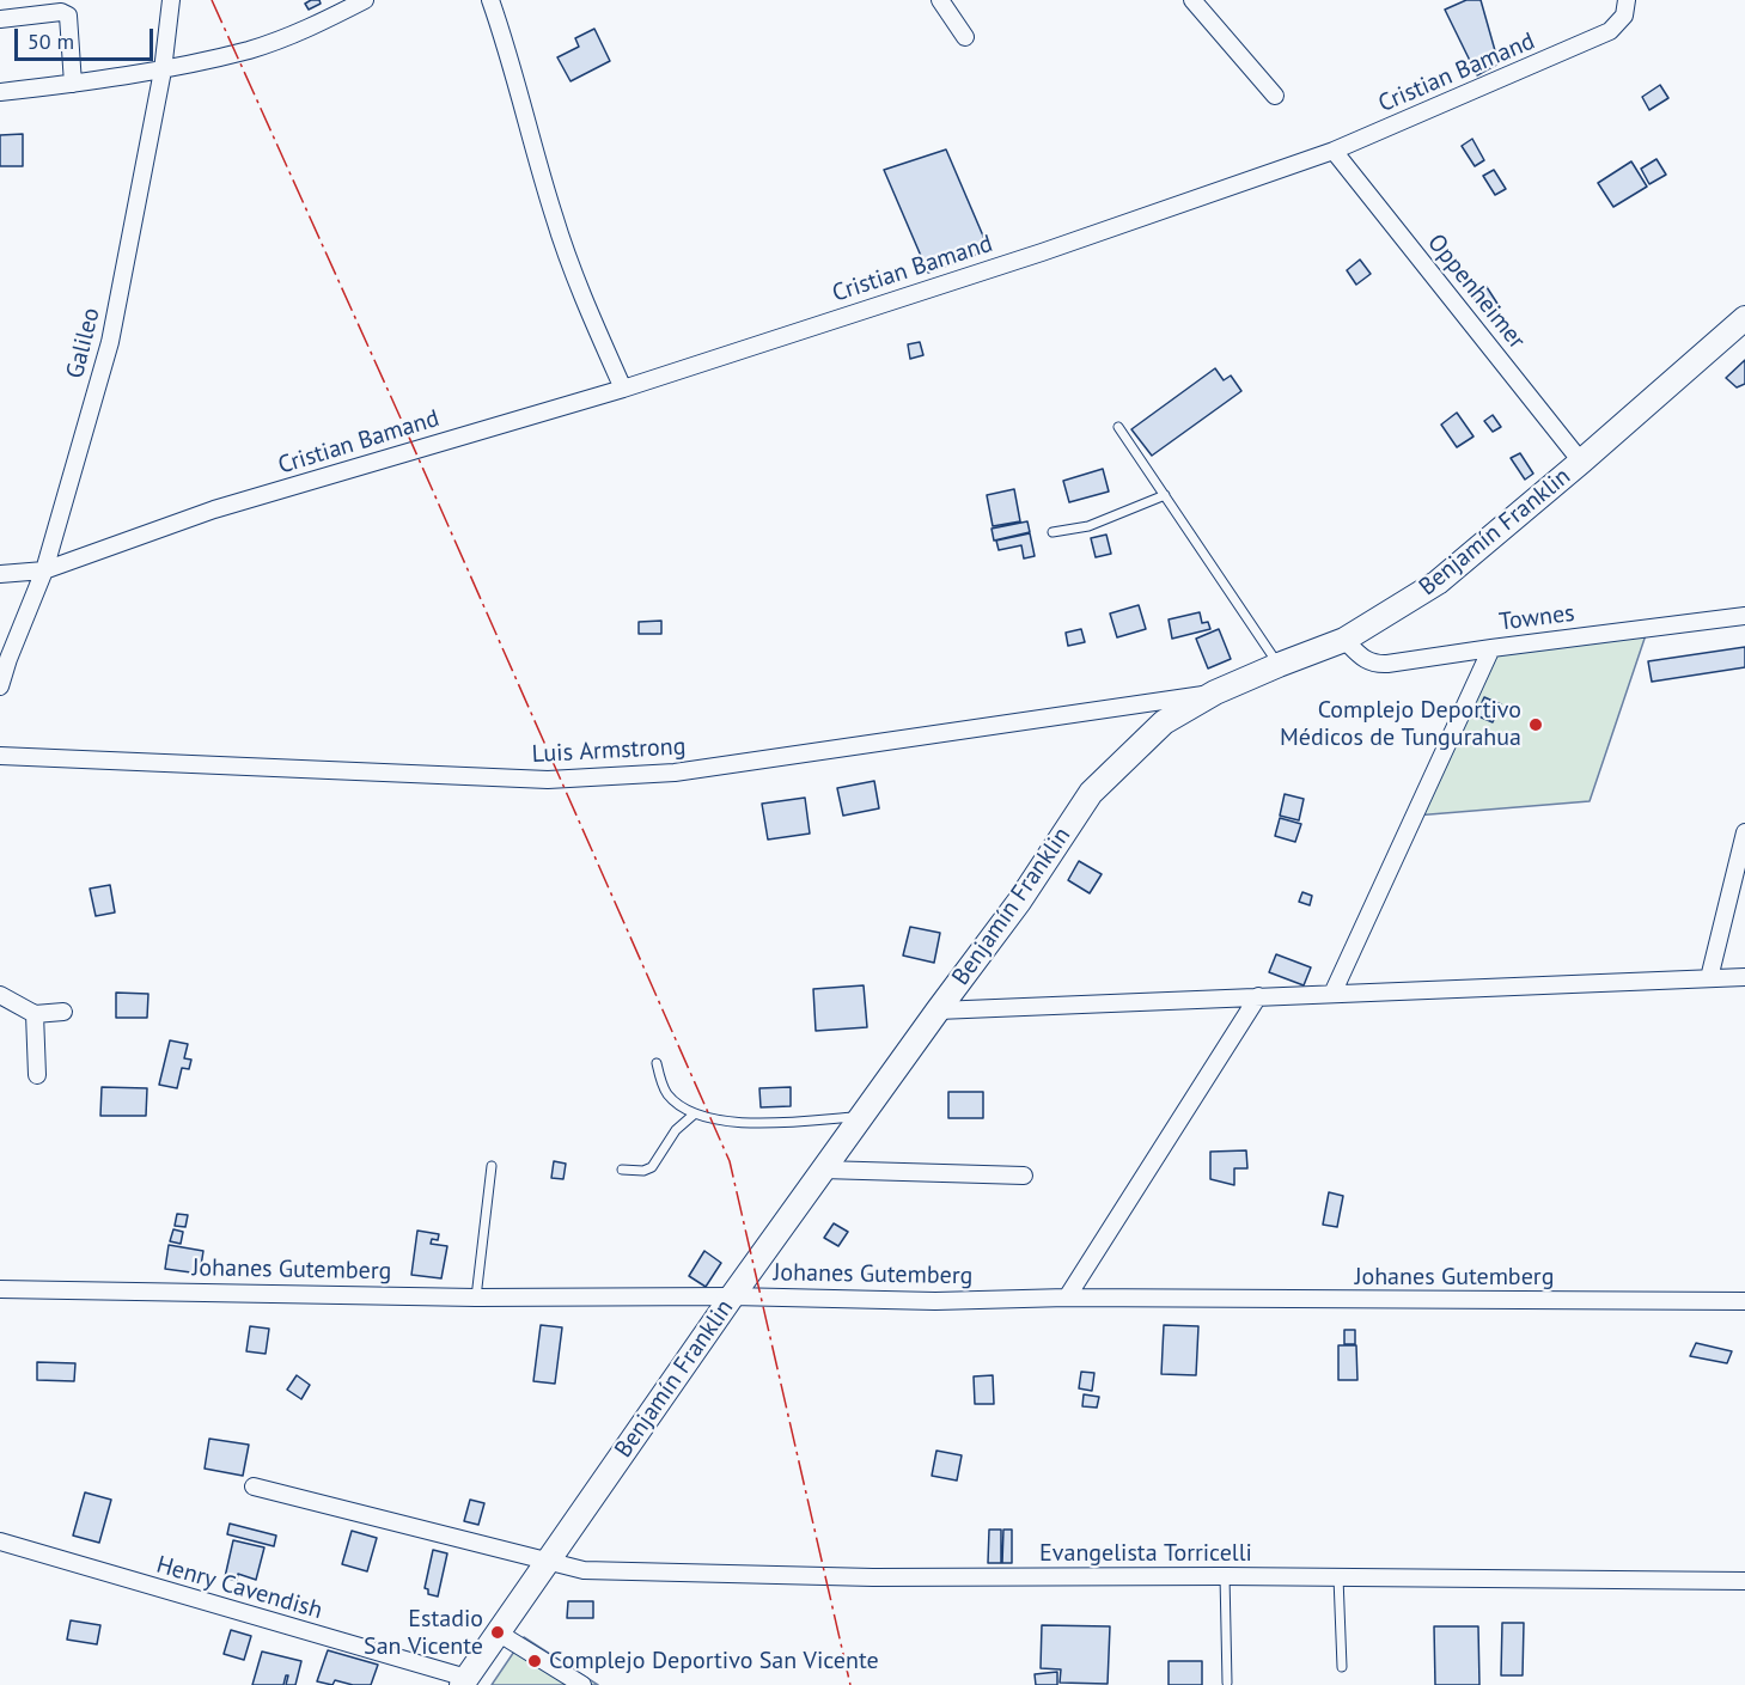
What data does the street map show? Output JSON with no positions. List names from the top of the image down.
{
  "streets": {
    "street": [
      "Cristian Bamand",
      "Oppenheimer",
      "Galileo",
      "Benjamín Franklin",
      "Townes",
      "Luis Armstrong",
      "Johanes Gutemberg",
      "Evangelista Torricelli",
      "Henry Cavendish"
    ]
  },
  "crossings": [
    ["Cristian Bamand", "Oppenheimer"],
    ["Cristian Bamand", "Galileo"],
    ["Oppenheimer", "Benjamín Franklin"],
    ["Benjamín Franklin", "Townes"],
    ["Benjamín Franklin", "Luis Armstrong"],
    ["Benjamín Franklin", "Johanes Gutemberg"],
    ["Benjamín Franklin", "Evangelista Torricelli"],
    ["Benjamín Franklin", "Henry Cavendish"]
  ],
  "places": ["Complejo Deportivo Médicos de Tungurahua", "Estadio San Vicente", "Complejo Deportivo San Vicente"],
  "scale_bar": "50 m"
}
